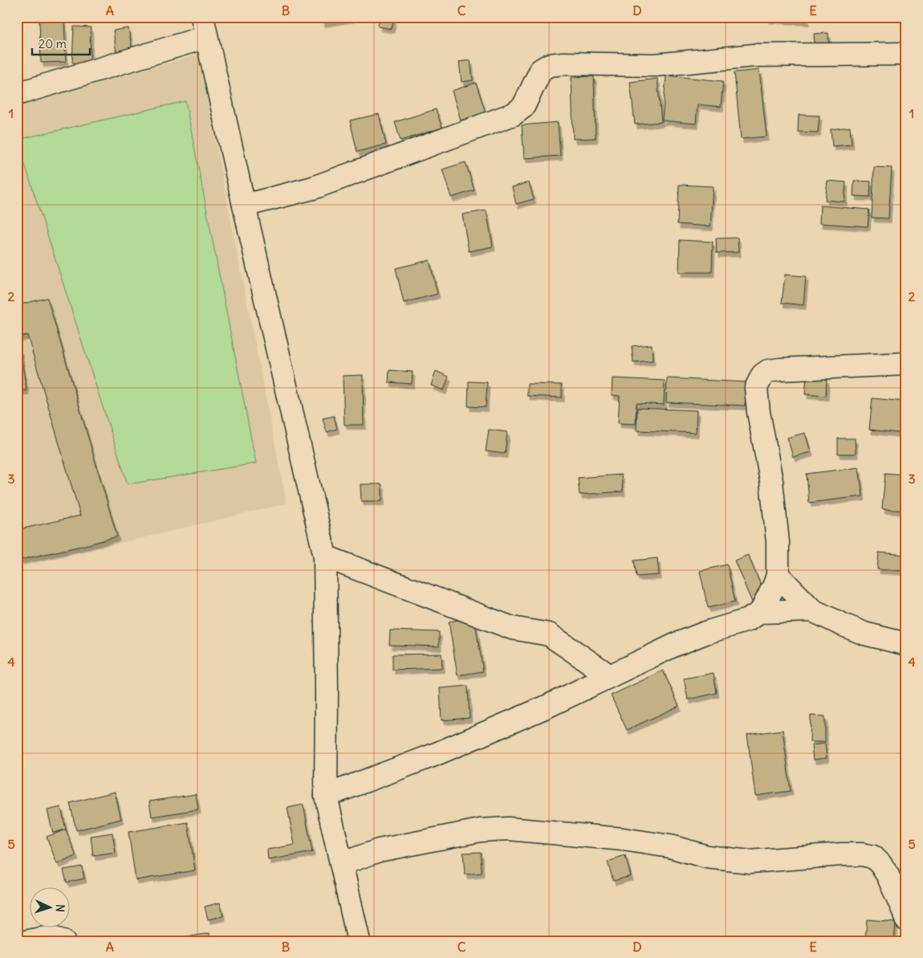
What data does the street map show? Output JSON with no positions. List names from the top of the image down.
{
  "scale_bar": "20 m",
  "north": "right",
  "grid": {
    "columns": [
      "A",
      "B",
      "C",
      "D",
      "E"
    ],
    "rows": [
      "1",
      "2",
      "3",
      "4",
      "5"
    ]
  }
}
